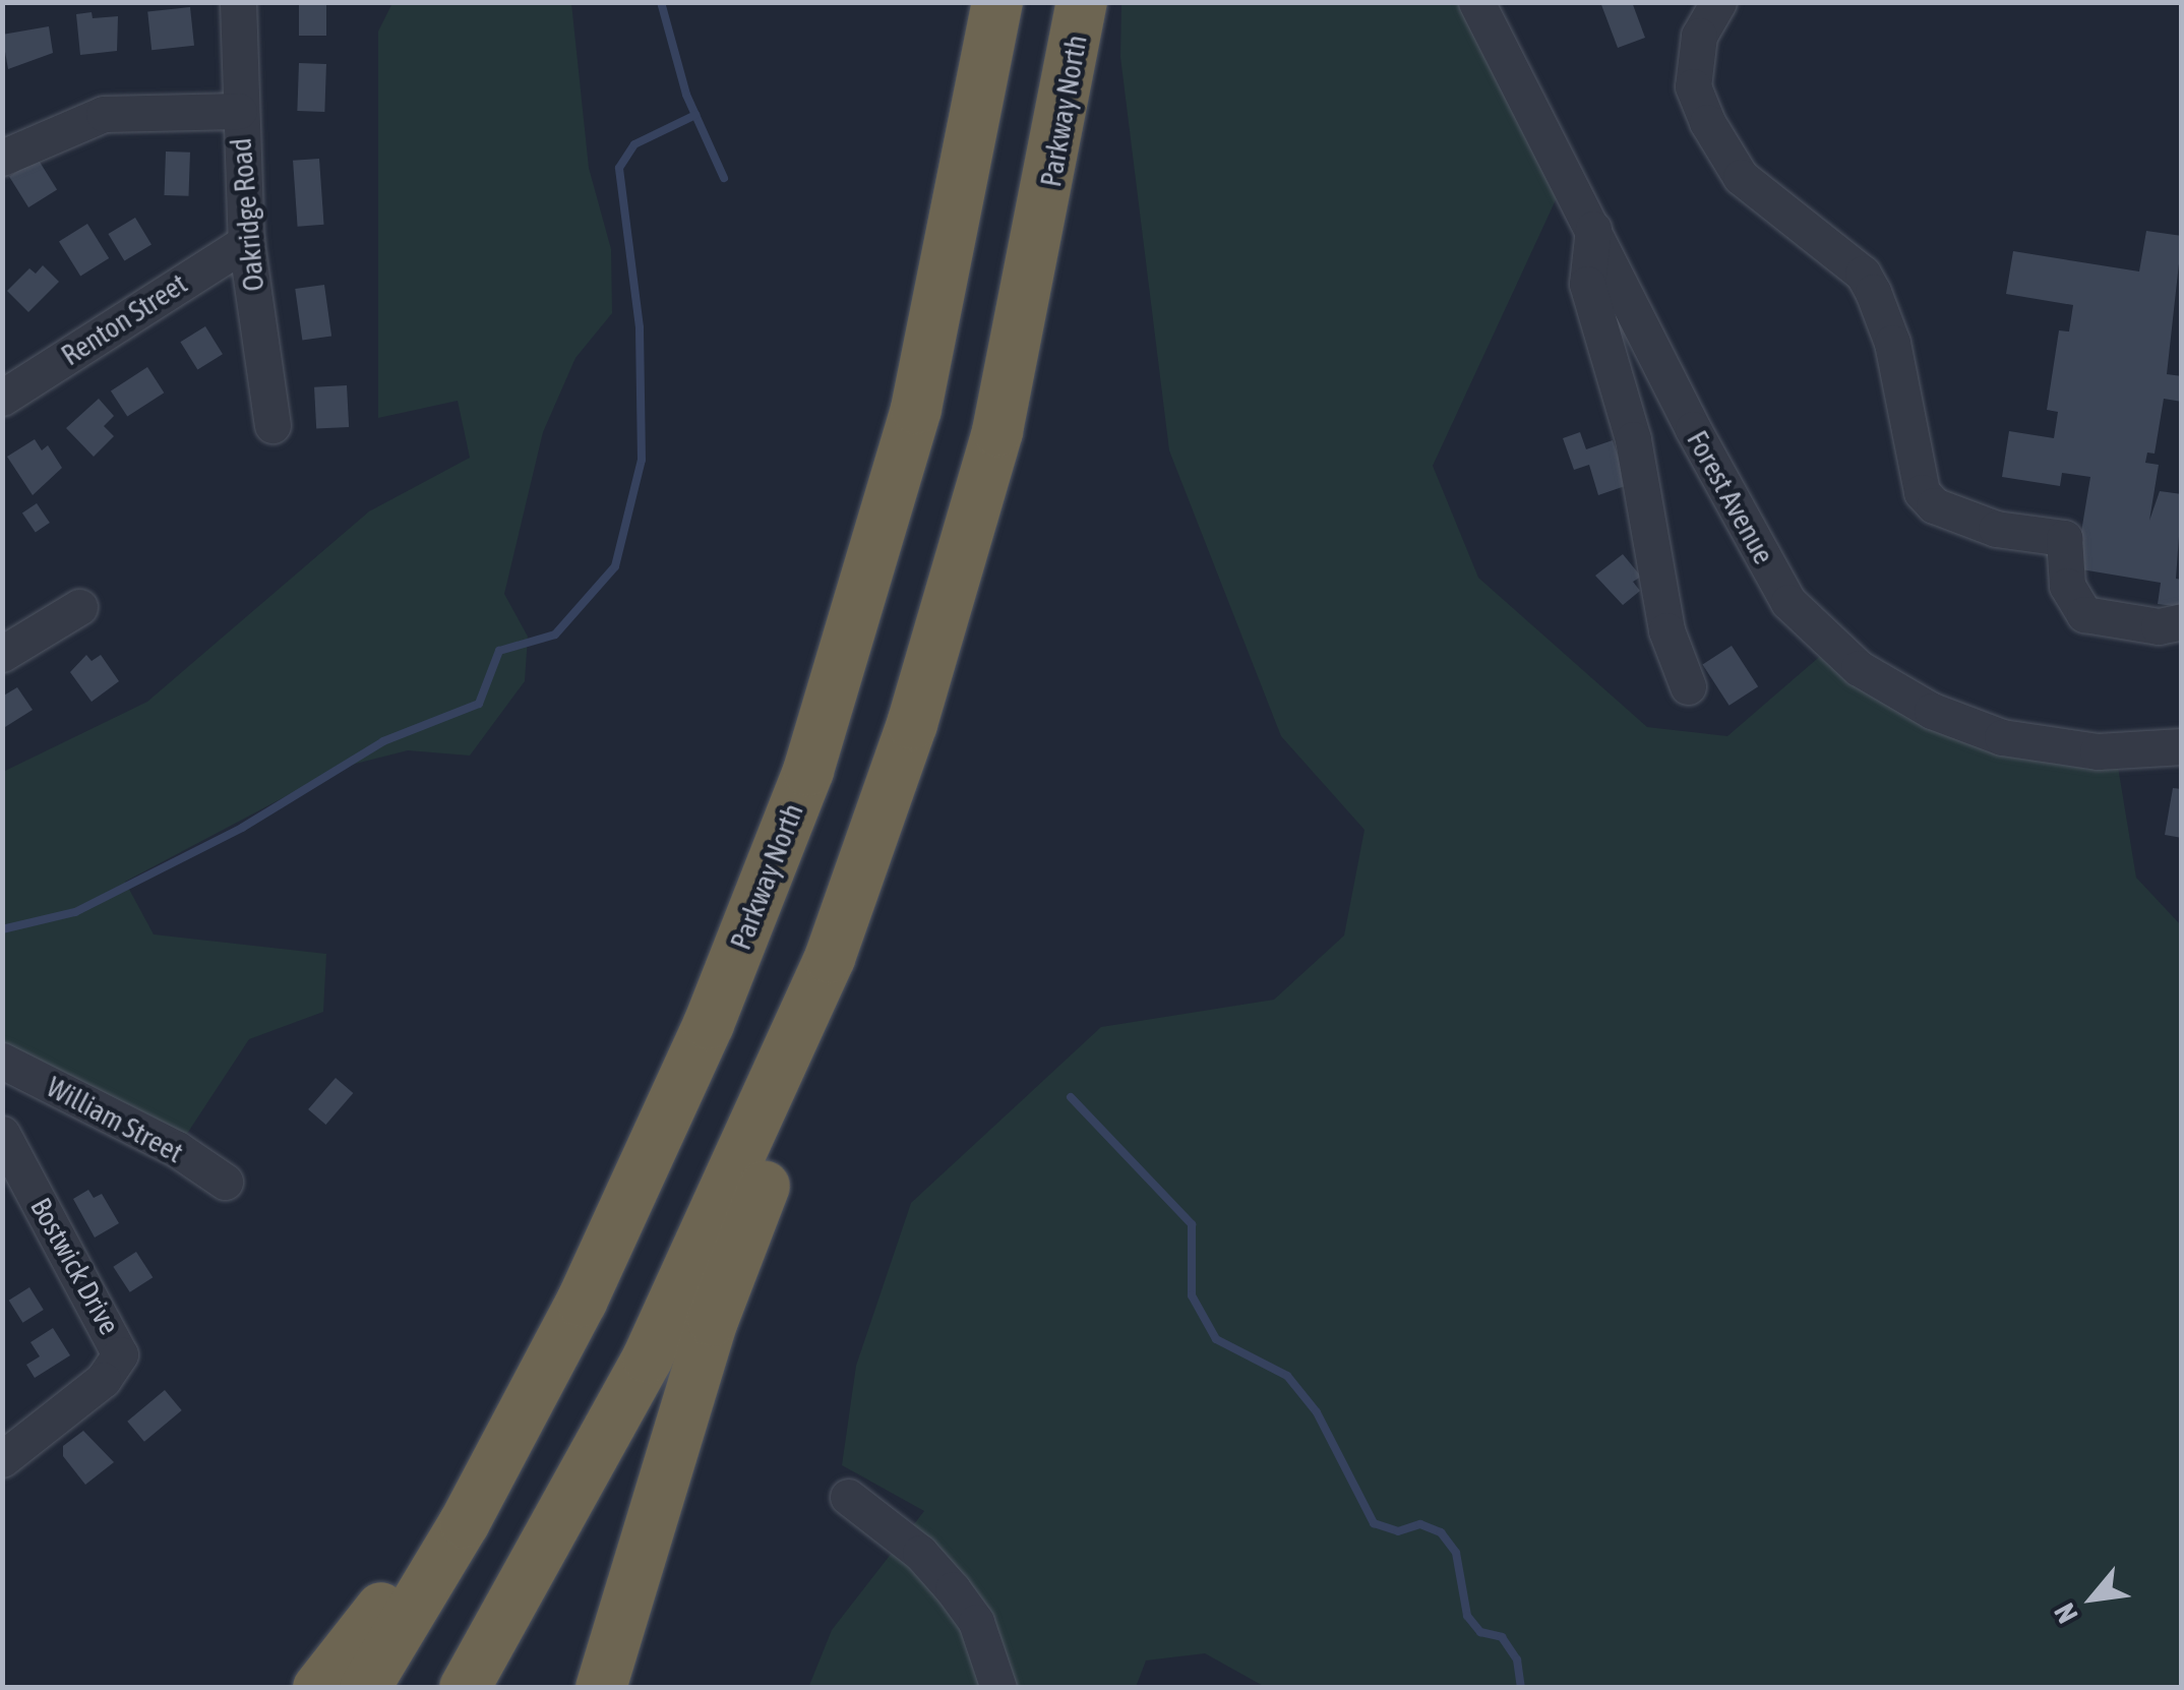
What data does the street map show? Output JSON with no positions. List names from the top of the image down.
{
  "streets": {
    "highway": ["Parkway North"],
    "street": [
      "Oakridge Road",
      "Renton Street",
      "Forest Avenue",
      "William Street",
      "Bostwick Drive"
    ]
  },
  "crossings": [
    ["Oakridge Road", "Renton Street"]
  ],
  "north": "bottom left"
}
